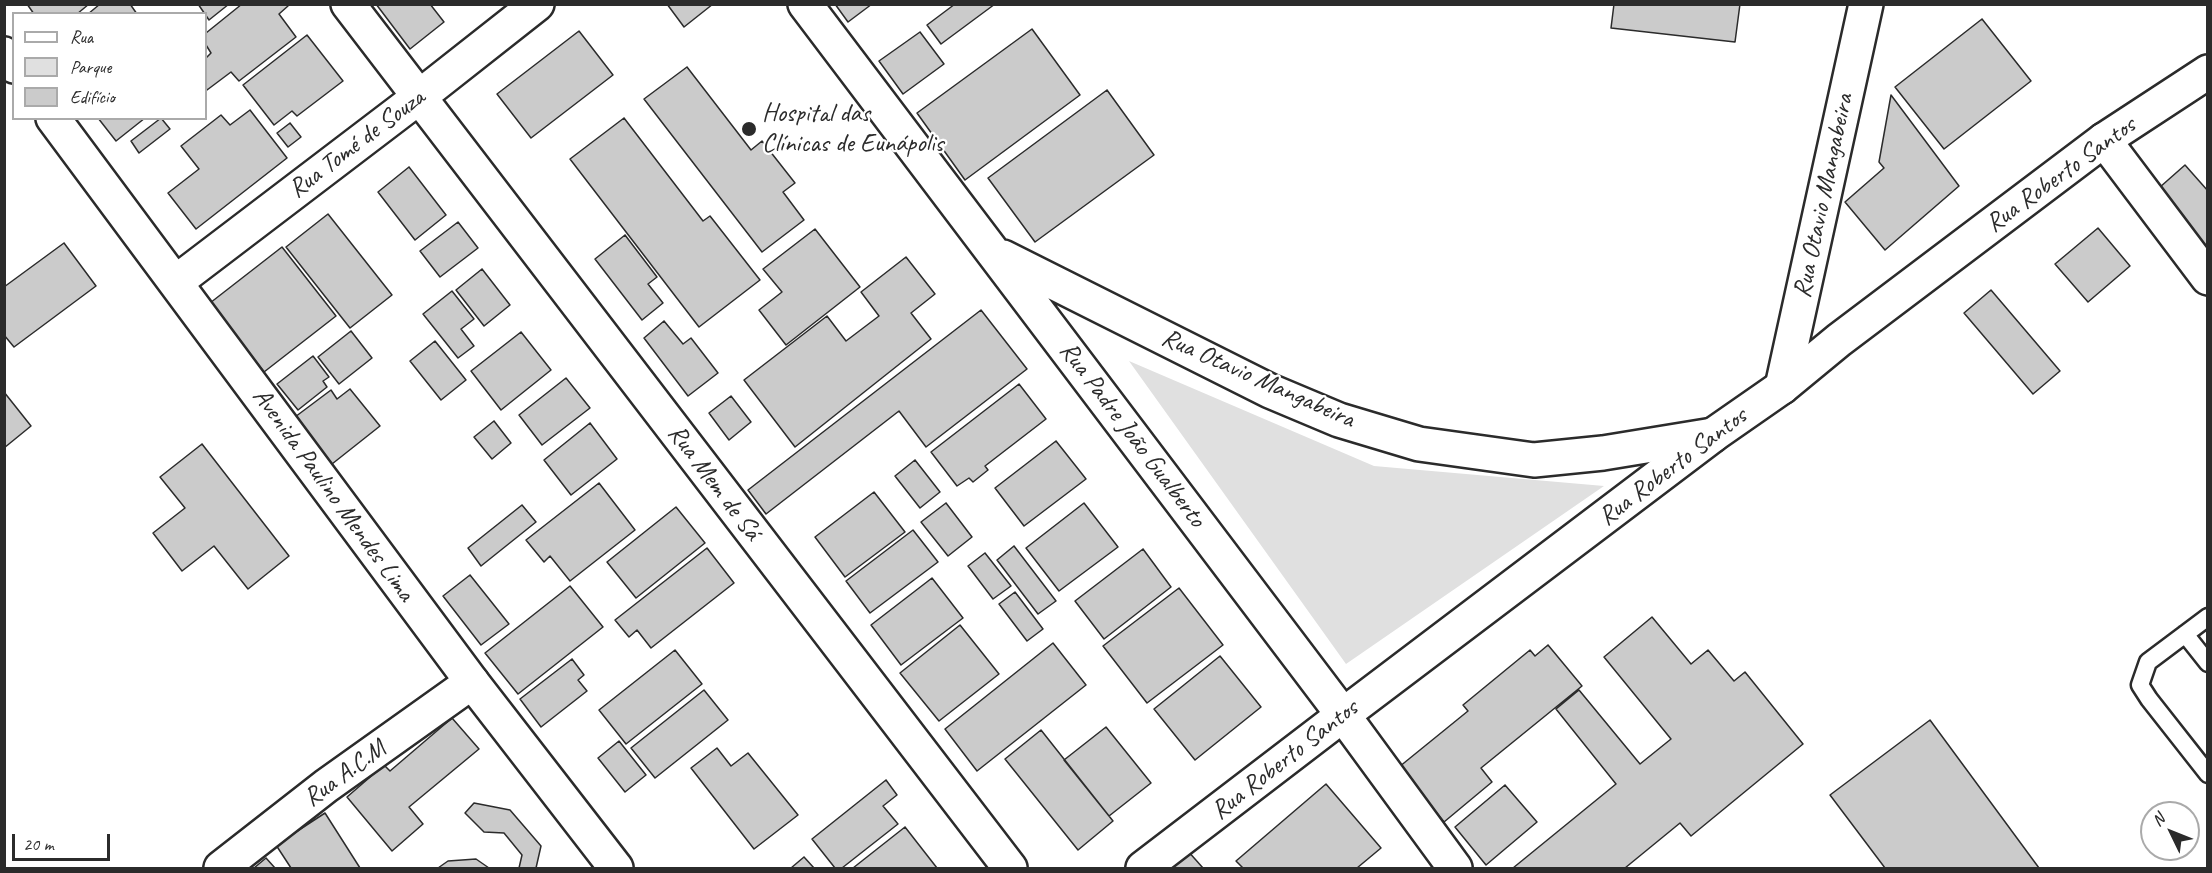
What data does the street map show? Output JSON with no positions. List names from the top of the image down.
{
  "streets": {
    "street": [
      "Rua Tomé de Souza",
      "Rua Roberto Santos",
      "Rua Otavio Mangabeira",
      "Rua Padre João Gualberto",
      "Rua Mem de Sá",
      "Avenida Paulino Mendes Lima",
      "Rua A.C.M"
    ]
  },
  "crossings": [
    ["Rua Tomé de Souza", "Rua Mem de Sá"],
    ["Rua Tomé de Souza", "Avenida Paulino Mendes Lima"],
    ["Rua Roberto Santos", "Rua Otavio Mangabeira"],
    ["Rua Roberto Santos", "Rua Padre João Gualberto"],
    ["Rua Otavio Mangabeira", "Rua Padre João Gualberto"],
    ["Avenida Paulino Mendes Lima", "Rua A.C.M"]
  ],
  "places": ["Hospital das Clínicas de Eunápolis"],
  "legend": ["Rua", "Parque", "Edifício"],
  "scale_bar": "20 m",
  "north": "top left"
}
